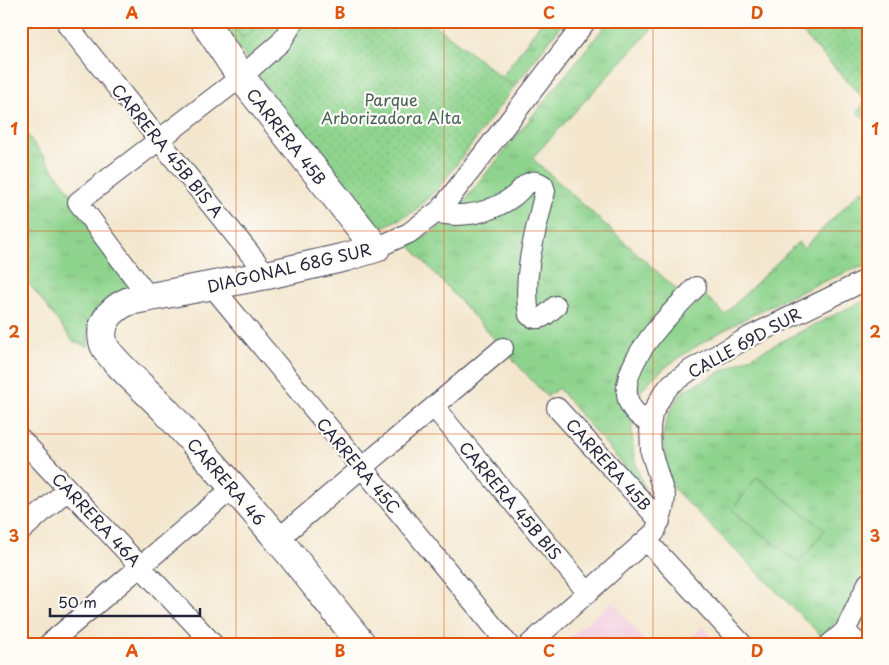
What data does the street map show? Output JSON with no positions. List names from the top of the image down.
{
  "streets": {
    "street": [
      "CARRERA 45B",
      "CARRERA 45B BIS A",
      "DIAGONAL 68G SUR",
      "CALLE 69D SUR",
      "CARRERA 45C",
      "CARRERA 46",
      "CARRERA 45B BIS",
      "CARRERA 46A"
    ]
  },
  "crossings": [
    ["CARRERA 45B", "DIAGONAL 68G SUR"],
    ["CARRERA 45B", "CALLE 69D SUR"],
    ["CARRERA 45B BIS A", "DIAGONAL 68G SUR"],
    ["DIAGONAL 68G SUR", "CARRERA 45C"],
    ["DIAGONAL 68G SUR", "CARRERA 46"],
    ["CALLE 69D SUR", "CARRERA 45B BIS"]
  ],
  "parks": ["Parque Arborizadora Alta"],
  "scale_bar": "50 m",
  "grid": {
    "columns": [
      "A",
      "B",
      "C",
      "D"
    ],
    "rows": ["1", "2", "3"]
  }
}
